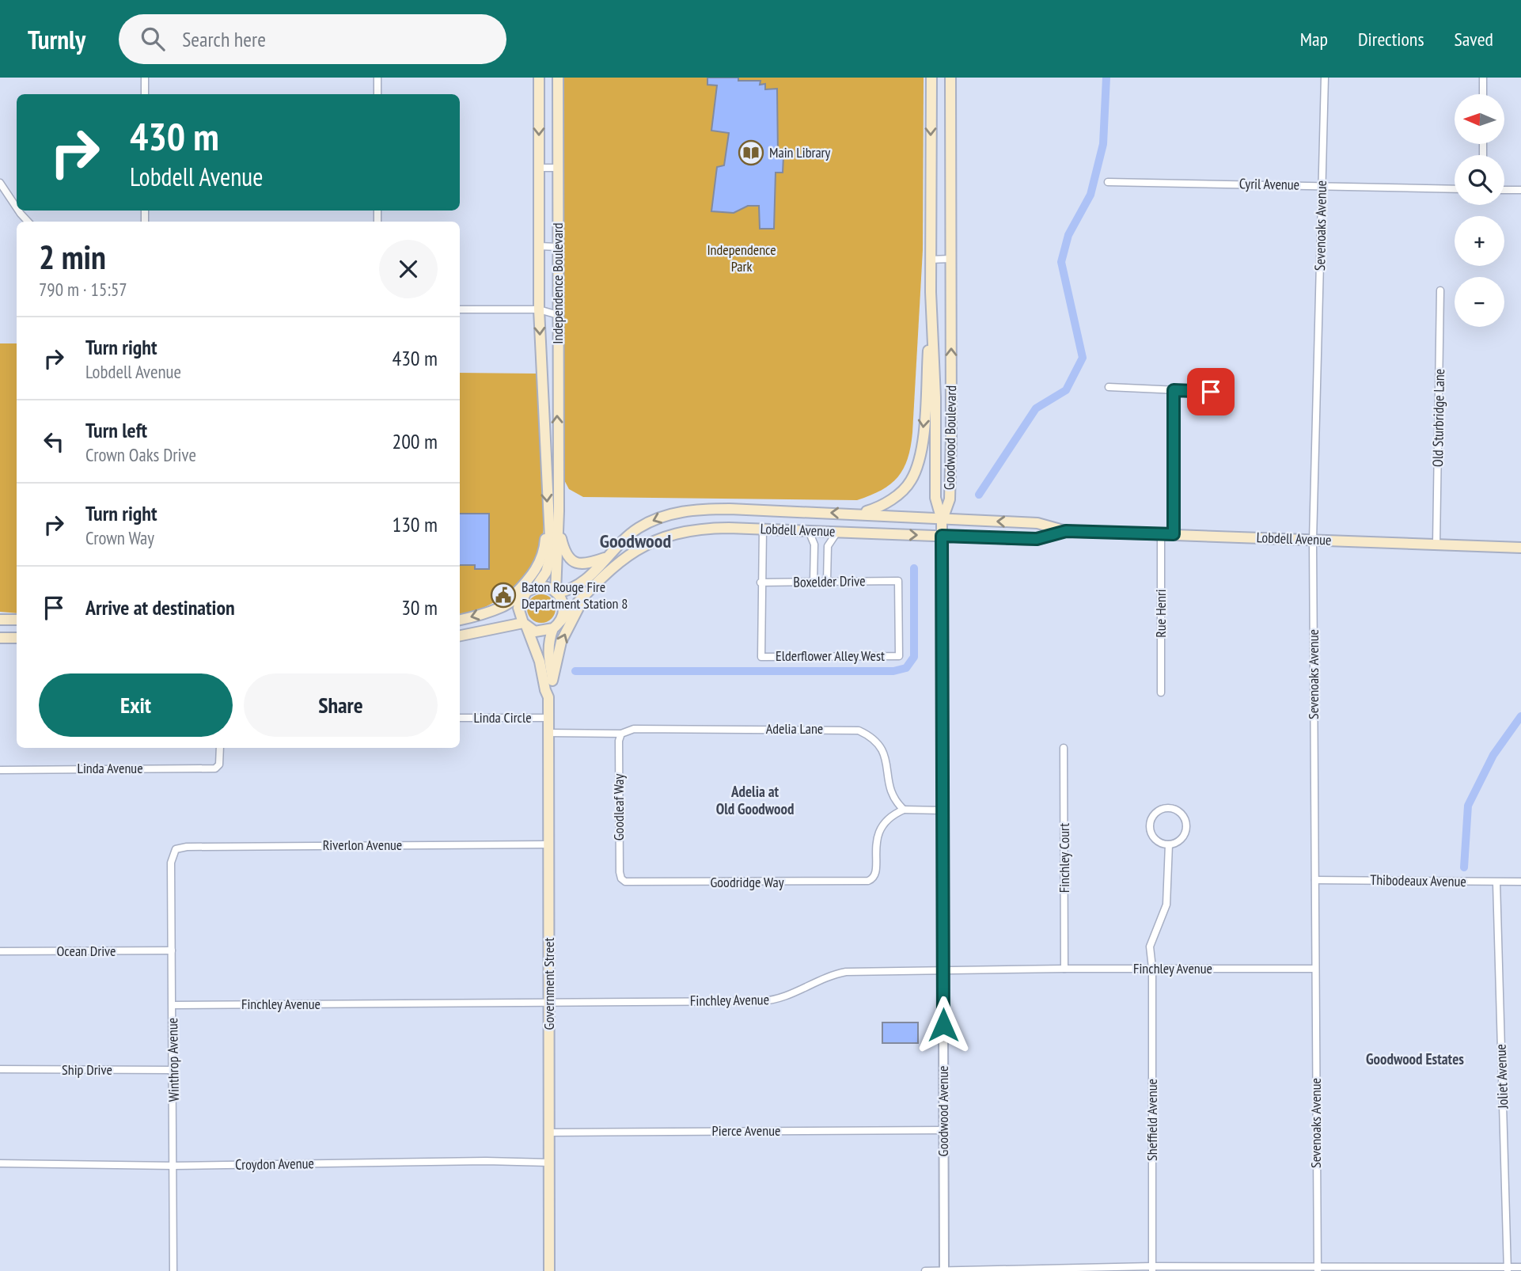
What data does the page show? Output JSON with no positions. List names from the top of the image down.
{
  "streets": {
    "main road": [
      "Independence Boulevard",
      "Goodwood Boulevard",
      "Lobdell Avenue",
      "Government Street",
      "Goodwood Avenue"
    ],
    "street": [
      "Cyril Avenue",
      "Sevenoaks Avenue",
      "Old Sturbridge Lane",
      "Boxelder Drive",
      "Rue Henri",
      "Elderflower Alley West",
      "Linda Circle",
      "Adelia Lane",
      "Linda Avenue",
      "Goodleaf Way",
      "Riverlon Avenue",
      "Finchley Court",
      "Thibodeaux Avenue",
      "Goodridge Way",
      "Ocean Drive",
      "Finchley Avenue",
      "Winthrop Avenue",
      "Ship Drive",
      "Joliet Avenue",
      "Sheffield Avenue",
      "Pierce Avenue",
      "Croydon Avenue"
    ]
  },
  "crossings": [
    ["Cyril Avenue", "Sevenoaks Avenue"],
    ["Sevenoaks Avenue", "Lobdell Avenue"],
    ["Sevenoaks Avenue", "Thibodeaux Avenue"],
    ["Sevenoaks Avenue", "Finchley Avenue"],
    ["Old Sturbridge Lane", "Lobdell Avenue"],
    ["Goodwood Boulevard", "Lobdell Avenue"],
    ["Goodwood Boulevard", "Goodwood Avenue"],
    ["Lobdell Avenue", "Rue Henri"],
    ["Lobdell Avenue", "Government Street"],
    ["Lobdell Avenue", "Goodwood Avenue"],
    ["Boxelder Drive", "Elderflower Alley West"],
    ["Linda Circle", "Government Street"],
    ["Adelia Lane", "Goodleaf Way"],
    ["Adelia Lane", "Goodridge Way"],
    ["Adelia Lane", "Government Street"],
    ["Goodleaf Way", "Goodridge Way"],
    ["Riverlon Avenue", "Government Street"],
    ["Riverlon Avenue", "Winthrop Avenue"],
    ["Finchley Court", "Finchley Avenue"],
    ["Thibodeaux Avenue", "Joliet Avenue"],
    ["Ocean Drive", "Winthrop Avenue"],
    ["Finchley Avenue", "Government Street"],
    ["Finchley Avenue", "Winthrop Avenue"],
    ["Finchley Avenue", "Goodwood Avenue"],
    ["Finchley Avenue", "Sheffield Avenue"],
    ["Government Street", "Pierce Avenue"],
    ["Government Street", "Croydon Avenue"],
    ["Winthrop Avenue", "Ship Drive"],
    ["Winthrop Avenue", "Croydon Avenue"],
    ["Goodwood Avenue", "Pierce Avenue"]
  ],
  "districts": ["Goodwood", "Adelia at Old Goodwood", "Goodwood Estates"],
  "parks": ["Independence Park"],
  "places": {
    "library": ["Main Library"],
    "public building": ["Baton Rouge Fire Department Station 8"]
  },
  "north": "left",
  "page": {
    "header": "Turnly",
    "search": "Search here",
    "nav": ["Map", "Directions", "Saved"],
    "map_buttons": ["+", "−"],
    "turn": ["430 m", "Lobdell Avenue"],
    "heading": ["2 min", "790 m · 15:57"],
    "list": [
      {
        "name": "Turn right",
        "note": "Lobdell Avenue",
        "value": "430 m"
      },
      {
        "name": "Turn left",
        "note": "Crown Oaks Drive",
        "value": "200 m"
      },
      {
        "name": "Turn right",
        "note": "Crown Way",
        "value": "130 m"
      },
      {
        "name": "Arrive at destination",
        "value": "30 m"
      }
    ],
    "buttons": ["Exit", "Share"]
  }
}
